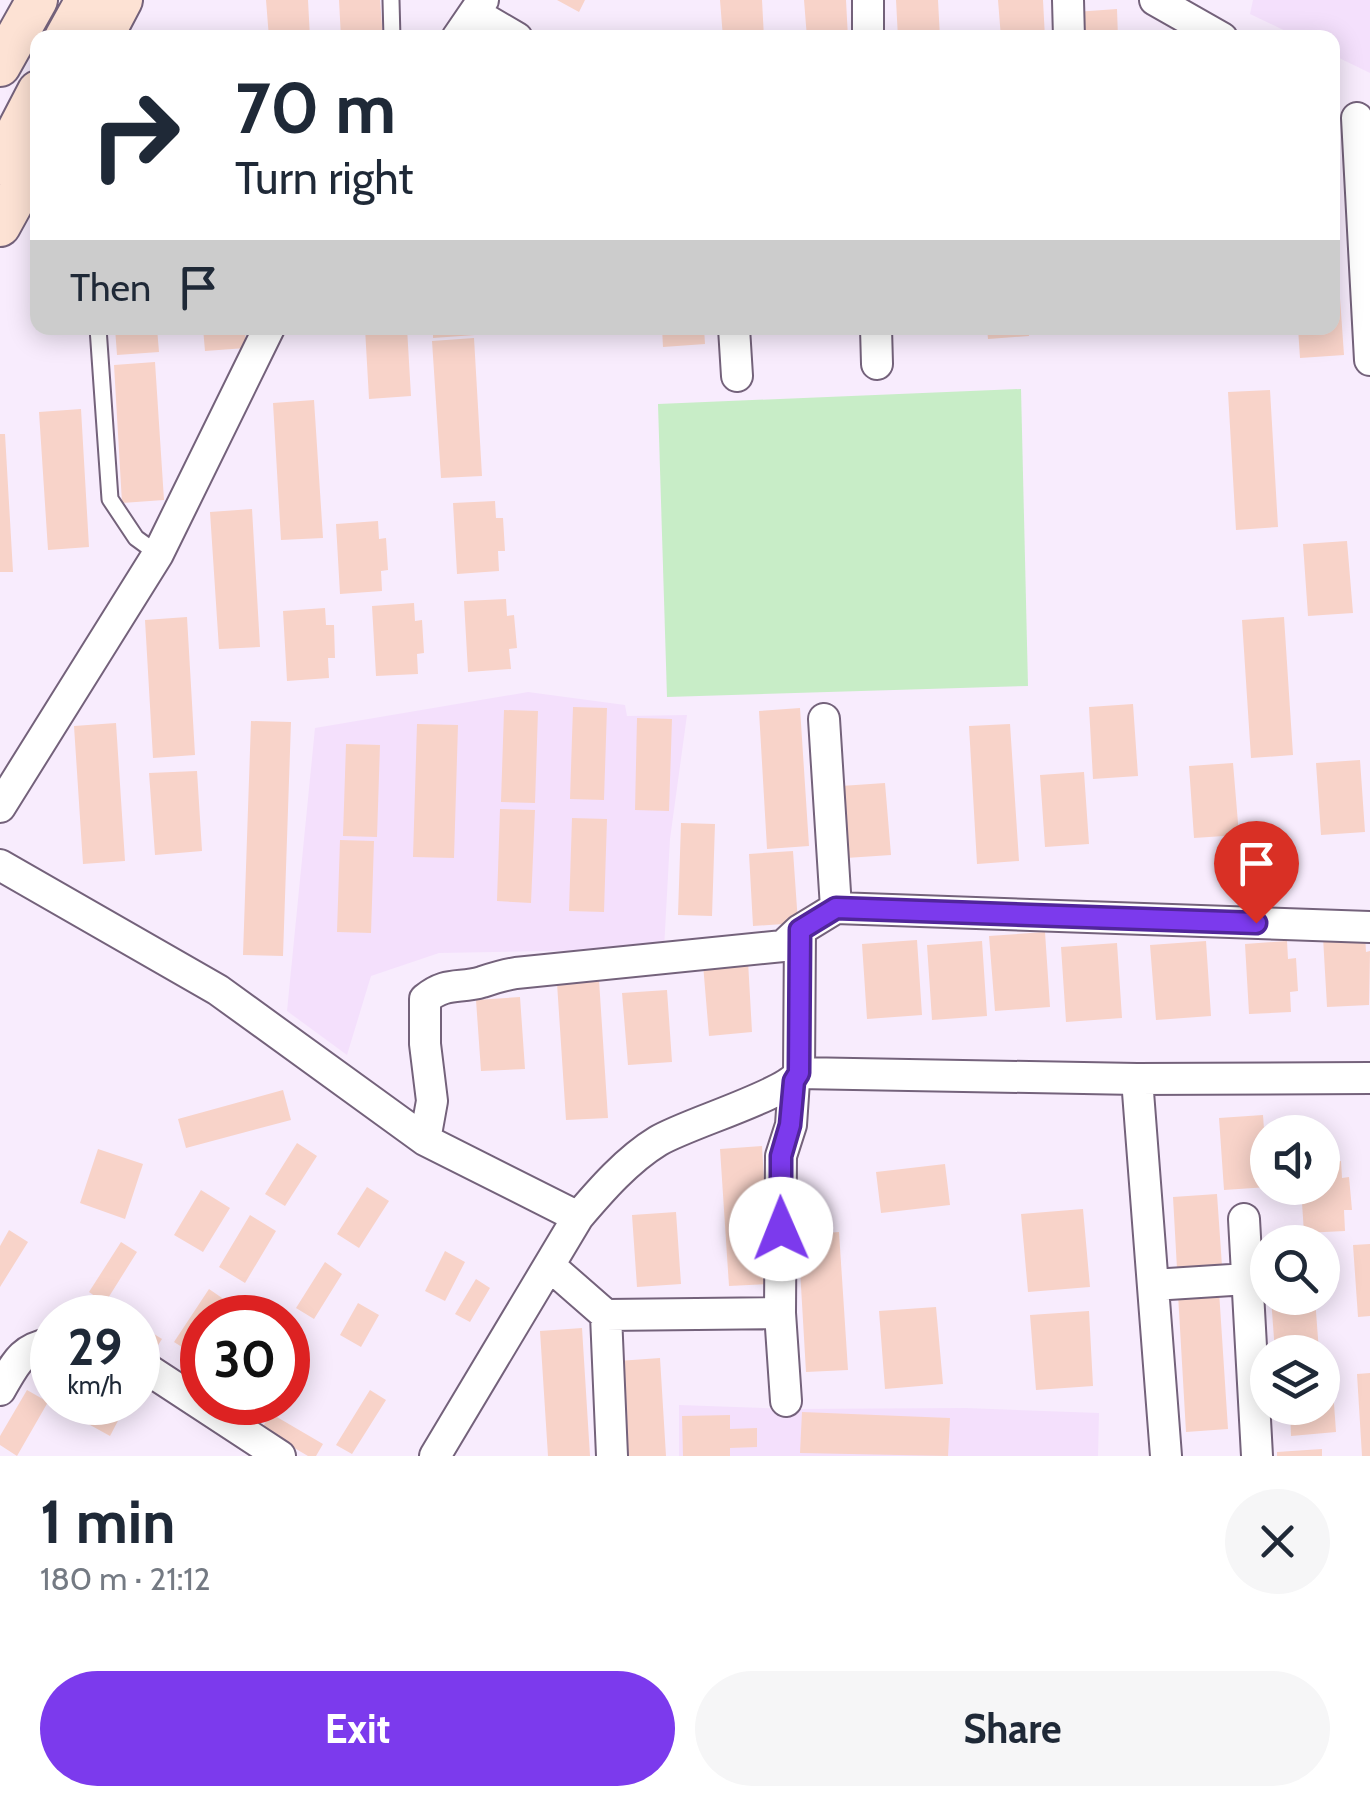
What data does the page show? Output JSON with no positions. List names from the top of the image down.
{
  "page": {
    "turn": ["70 m", "Turn right"],
    "then": "Then",
    "speed": "29 km/h",
    "limit": "30",
    "heading": ["1 min", "180 m · 21:12"],
    "buttons": ["Exit", "Share"]
  }
}
